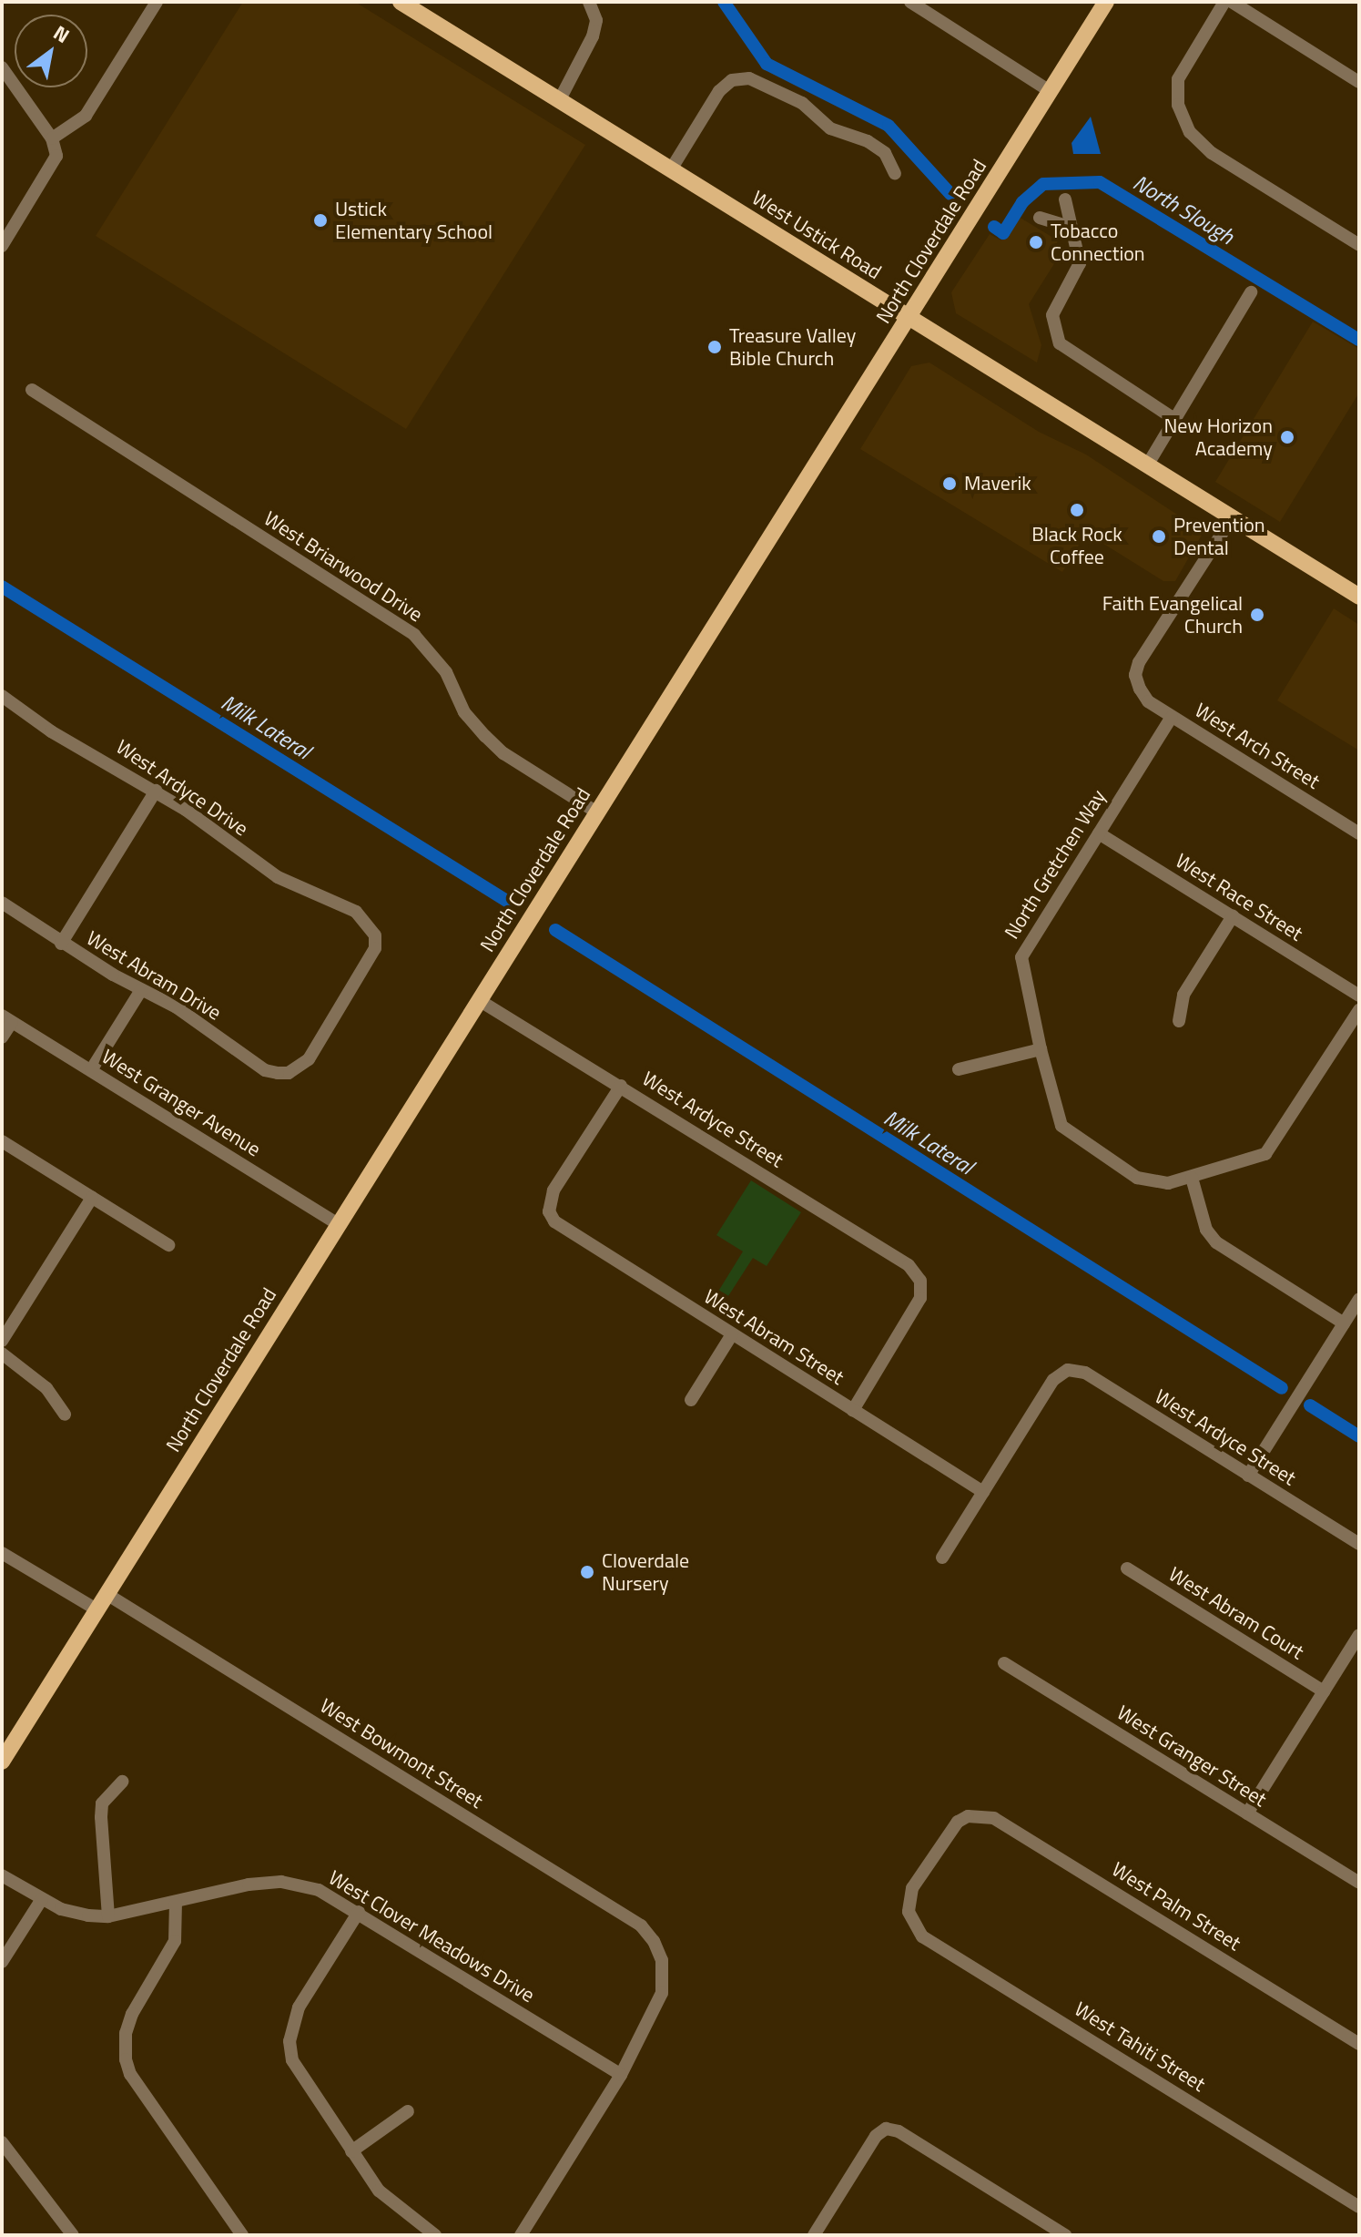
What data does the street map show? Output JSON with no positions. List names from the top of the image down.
{
  "streets": {
    "main road": ["West Ustick Road", "North Cloverdale Road"],
    "street": [
      "West Briarwood Drive",
      "West Arch Street",
      "West Ardyce Drive",
      "North Gretchen Way",
      "West Race Street",
      "West Abram Drive",
      "West Granger Avenue",
      "West Ardyce Street",
      "West Abram Street",
      "West Abram Court",
      "West Bowmont Street",
      "West Granger Street",
      "West Palm Street",
      "West Clover Meadows Drive",
      "West Tahiti Street"
    ]
  },
  "crossings": [
    ["West Ustick Road", "North Cloverdale Road"],
    ["West Ustick Road", "West Arch Street"],
    ["North Cloverdale Road", "West Briarwood Drive"],
    ["North Cloverdale Road", "West Granger Avenue"],
    ["North Cloverdale Road", "West Ardyce Street"],
    ["North Cloverdale Road", "West Bowmont Street"],
    ["West Arch Street", "North Gretchen Way"],
    ["West Ardyce Drive", "West Abram Drive"],
    ["North Gretchen Way", "West Race Street"],
    ["West Ardyce Street", "West Abram Street"],
    ["West Bowmont Street", "West Clover Meadows Drive"],
    ["West Palm Street", "West Tahiti Street"]
  ],
  "water": ["North Slough", "Milk Lateral"],
  "places": [
    "Ustick Elementary School",
    "Tobacco Connection",
    "Treasure Valley Bible Church",
    "New Horizon Academy",
    "Maverik",
    "Black Rock Coffee",
    "Prevention Dental",
    "Faith Evangelical Church",
    "Cloverdale Nursery"
  ],
  "north": "top right"
}
